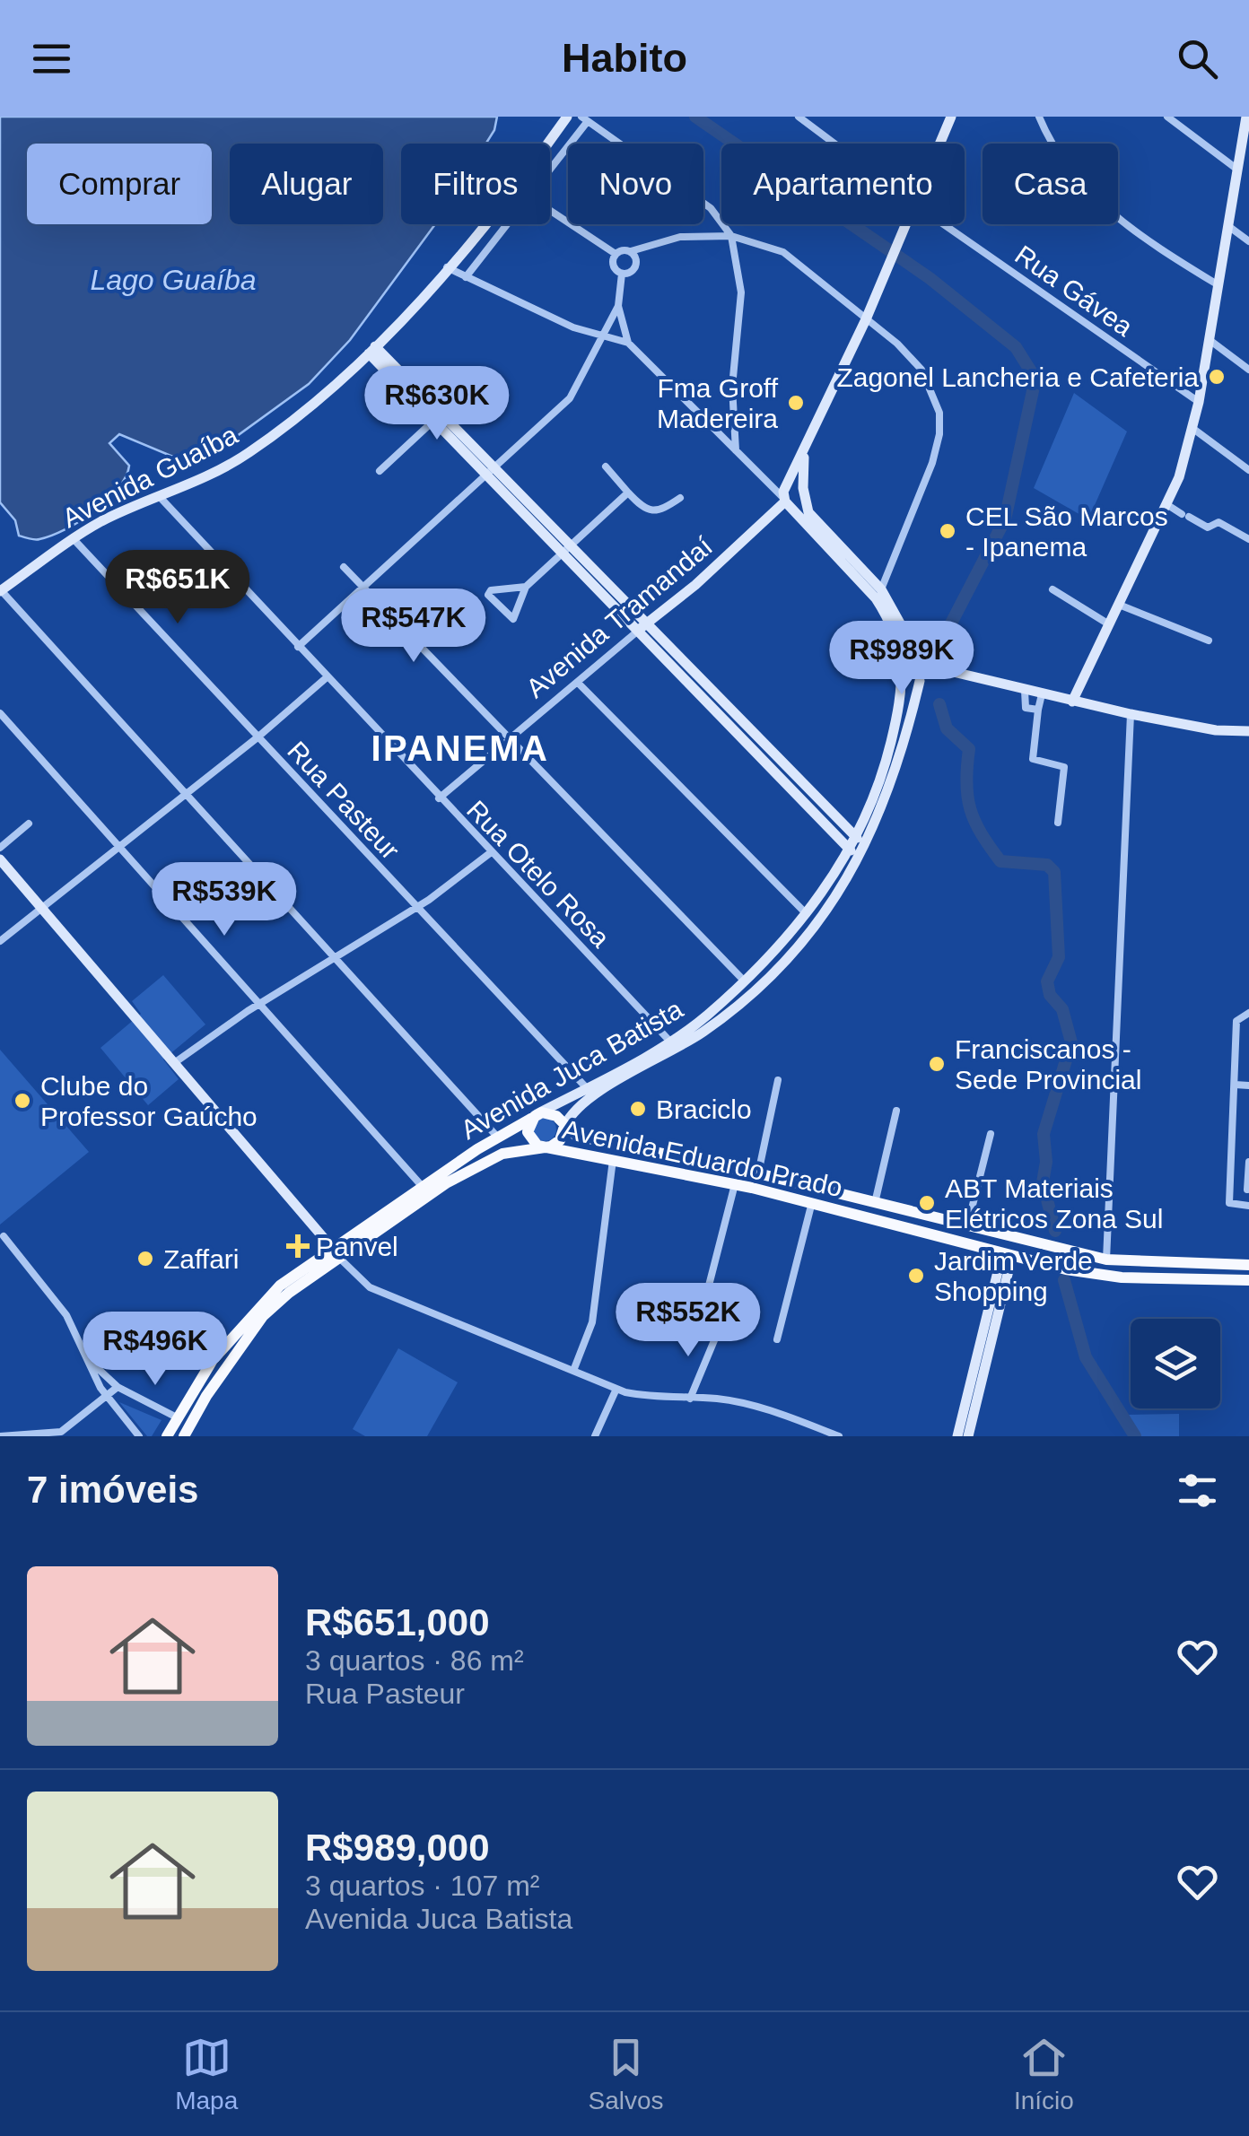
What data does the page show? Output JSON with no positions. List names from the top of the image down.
{
  "streets": {
    "main road": ["Avenida Juca Batista", "Avenida Eduardo Prado"],
    "street": [
      "Rua Gávea",
      "Avenida Guaíba",
      "Avenida Tramandaí",
      "Rua Pasteur",
      "Rua Otelo Rosa"
    ]
  },
  "crossings": [
    ["Avenida Guaíba", "Rua Pasteur"],
    ["Avenida Guaíba", "Rua Otelo Rosa"],
    ["Avenida Tramandaí", "Rua Otelo Rosa"],
    ["Rua Pasteur", "Avenida Juca Batista"],
    ["Rua Otelo Rosa", "Avenida Juca Batista"],
    ["Avenida Juca Batista", "Avenida Eduardo Prado"]
  ],
  "districts": ["IPANEMA"],
  "water": ["Lago Guaíba"],
  "places": {
    "other": [
      "Zagonel Lancheria e Cafeteria",
      "Fma Groff Madereira",
      "CEL São Marcos - Ipanema",
      "Franciscanos - Sede Provincial",
      "Clube do Professor Gaúcho",
      "Braciclo",
      "ABT Materiais Elétricos Zona Sul",
      "Zaffari",
      "Jardim Verde Shopping"
    ],
    "health": ["Panvel"]
  },
  "page": {
    "header": "Habito",
    "chip": [
      "Comprar",
      "Alugar",
      "Filtros",
      "Novo",
      "Apartamento",
      "Casa"
    ],
    "price": [
      "R$630K",
      "R$651K",
      "R$547K",
      "R$989K",
      "R$539K",
      "R$552K",
      "R$496K"
    ],
    "heading": "7 imóveis",
    "list": [
      {
        "name": "R$651,000",
        "note": "3 quartos · 86 m² · Rua Pasteur"
      },
      {
        "name": "R$989,000",
        "note": "3 quartos · 107 m² · Avenida Juca Batista"
      }
    ],
    "tabs": ["Mapa", "Salvos", "Início"]
  }
}
